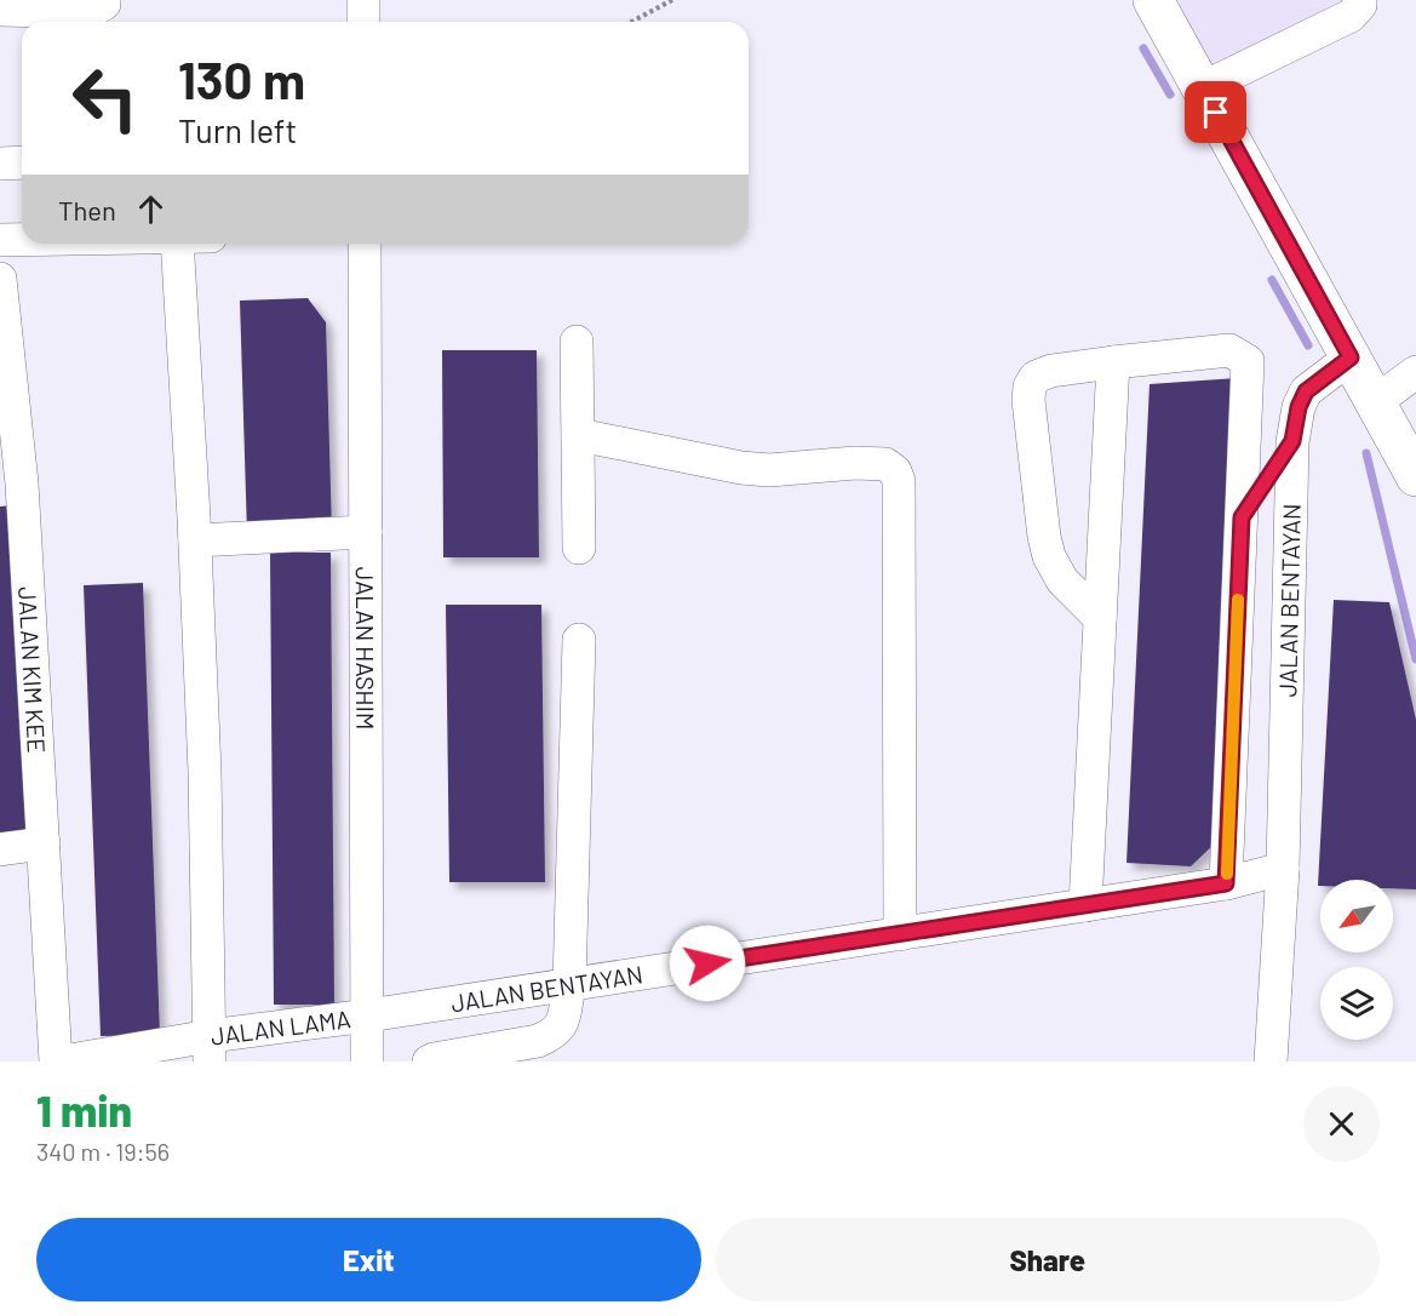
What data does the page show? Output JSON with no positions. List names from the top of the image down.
{
  "streets": {
    "street": [
      "JALAN BENTAYAN",
      "JALAN HASHIM",
      "JALAN KIM KEE",
      "JALAN LAMA"
    ]
  },
  "crossings": [
    ["JALAN BENTAYAN", "JALAN HASHIM"],
    ["JALAN BENTAYAN", "JALAN LAMA"],
    ["JALAN HASHIM", "JALAN LAMA"]
  ],
  "north": "bottom left",
  "page": {
    "turn": ["130 m", "Turn left"],
    "then": "Then",
    "heading": ["1 min", "340 m · 19:56"],
    "buttons": ["Exit", "Share"]
  }
}
